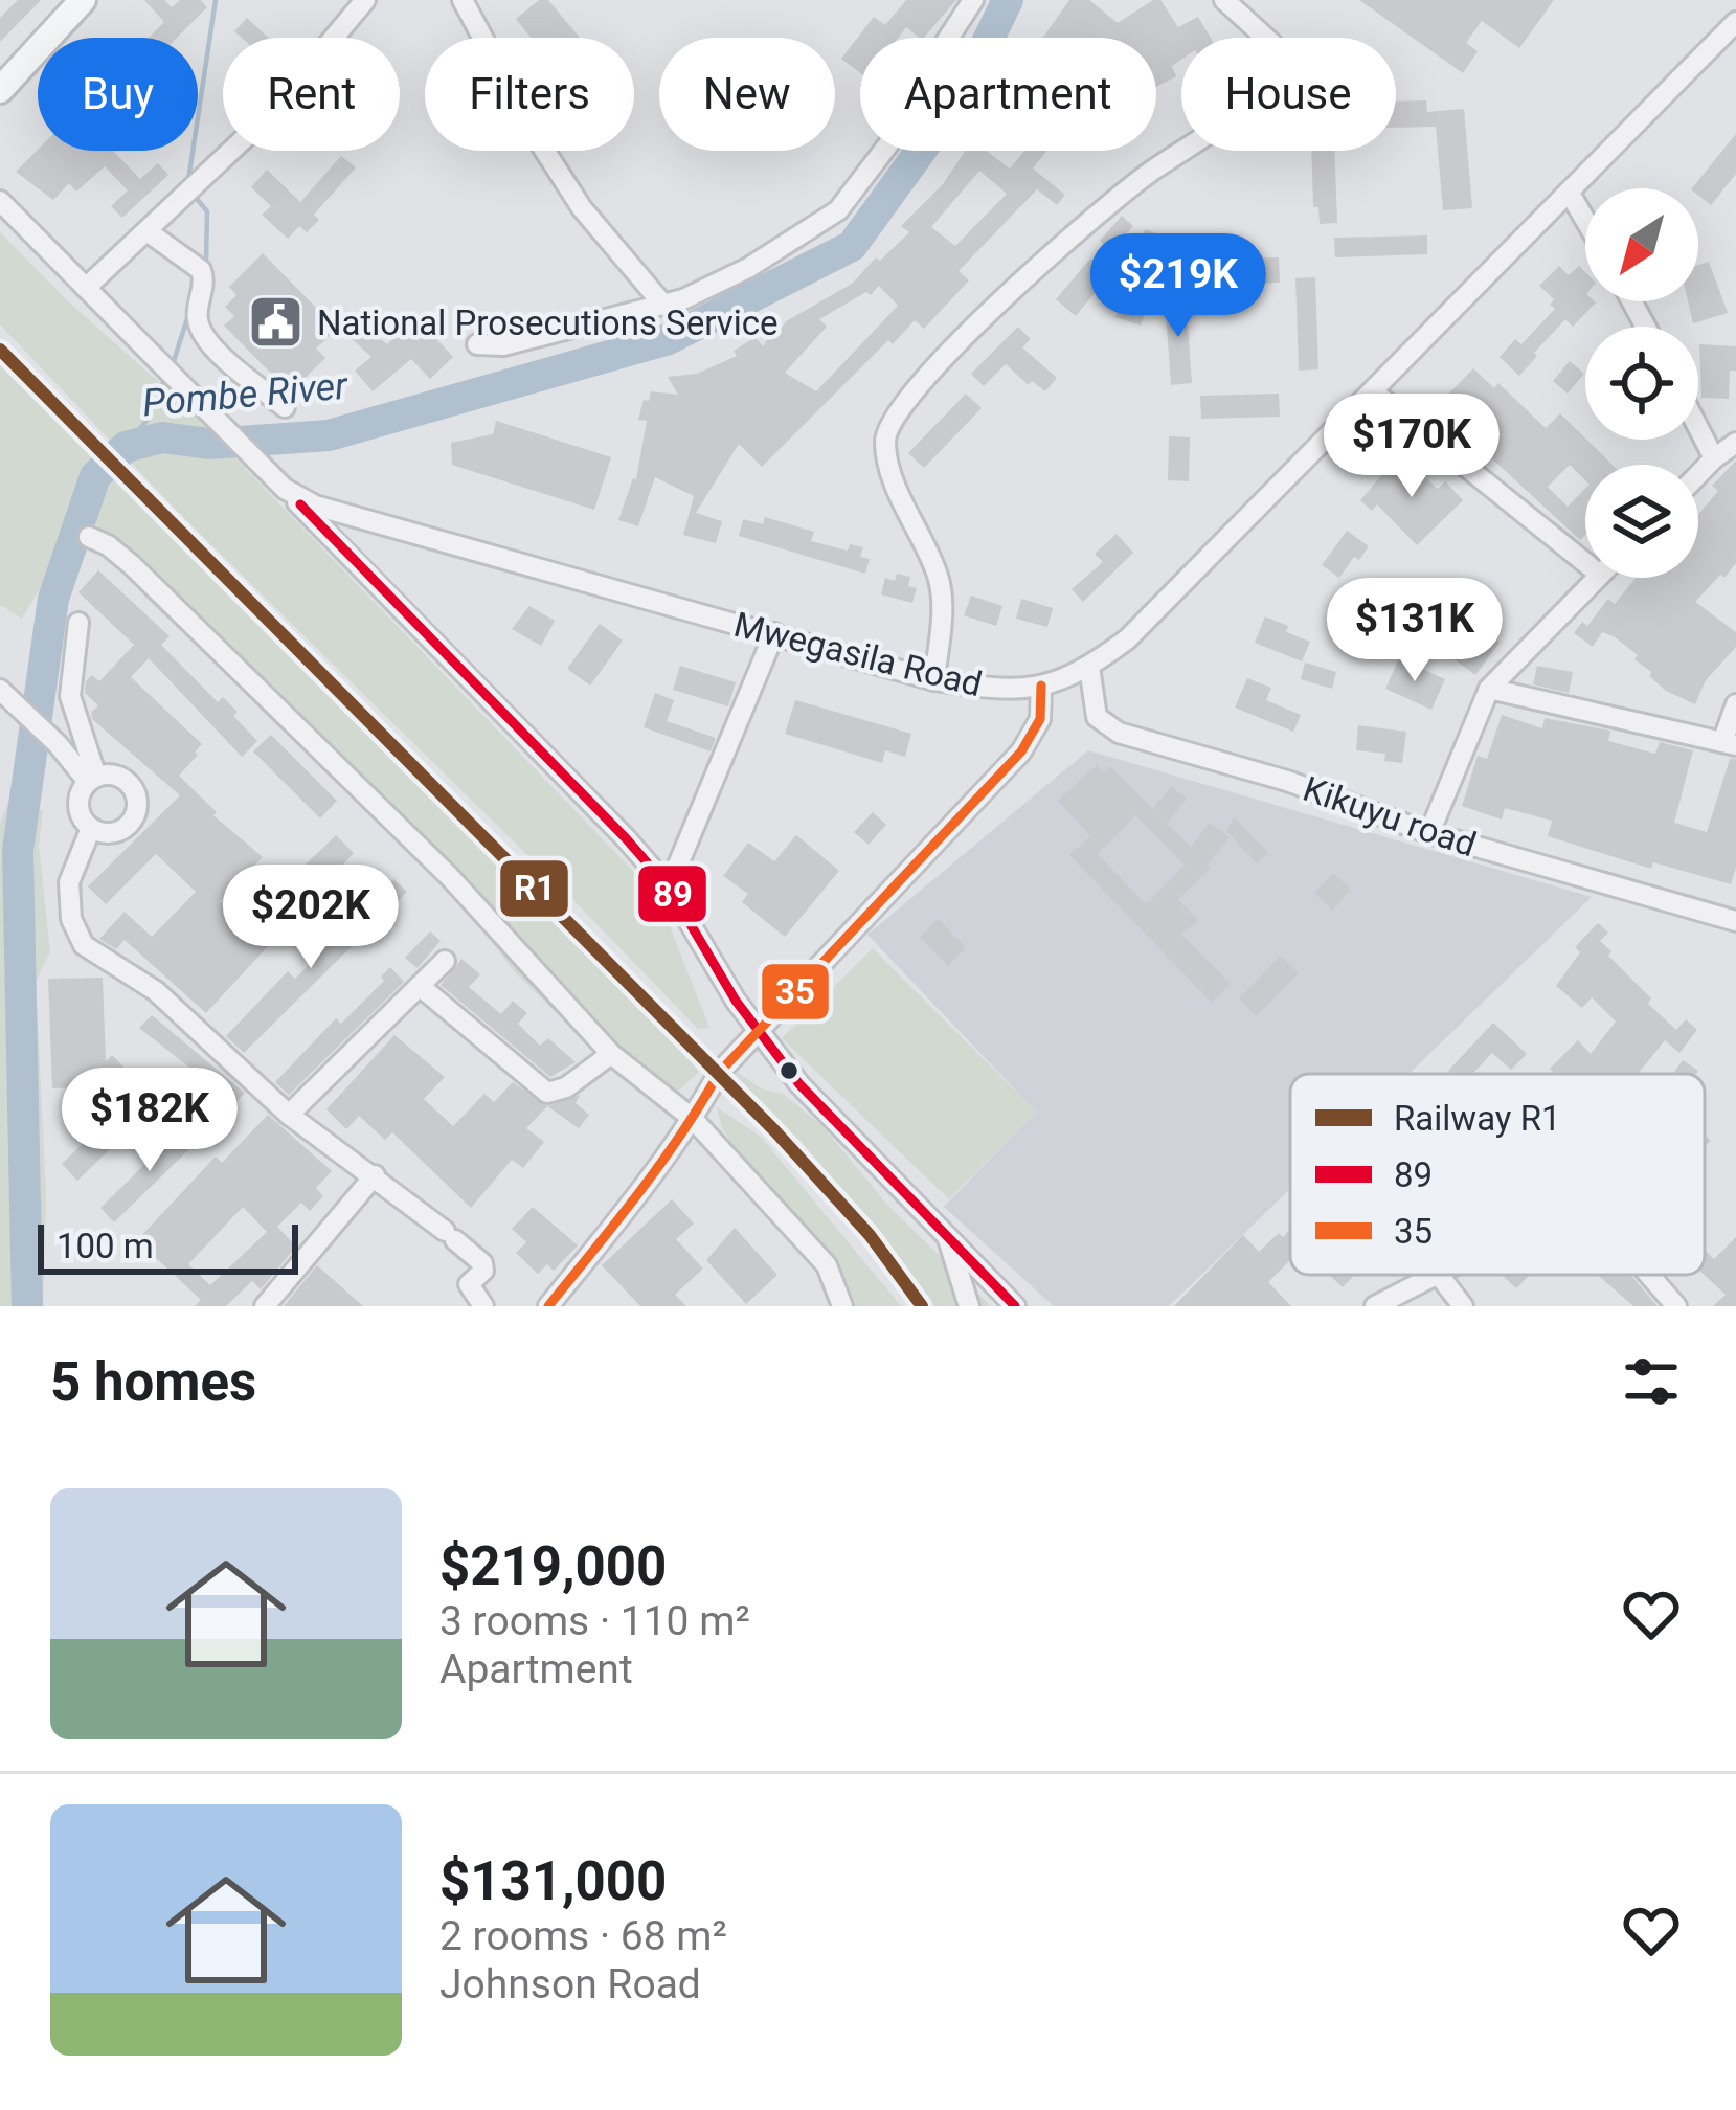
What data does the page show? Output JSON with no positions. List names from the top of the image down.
{
  "streets": {
    "street": ["Mwegasila Road", "Kikuyu road"]
  },
  "crossings": [
    ["Mwegasila Road", "Kikuyu road"]
  ],
  "water": ["Pombe River"],
  "places": {
    "public building": ["National Prosecutions Service"]
  },
  "lines": ["rail line R1", "transit line 89", "transit line 35"],
  "legend": ["Railway R1", "89", "35"],
  "scale_bar": "100 m",
  "north": "bottom left",
  "page": {
    "chip": [
      "Buy",
      "Rent",
      "Filters",
      "New",
      "Apartment",
      "House"
    ],
    "price": [
      "$219K",
      "$170K",
      "$131K",
      "$202K",
      "$182K"
    ],
    "scale": "100 m",
    "heading": "5 homes",
    "list": [
      {
        "name": "$219,000",
        "note": "3 rooms · 110 m² · Apartment"
      },
      {
        "name": "$131,000",
        "note": "2 rooms · 68 m² · Johnson Road"
      }
    ]
  }
}
